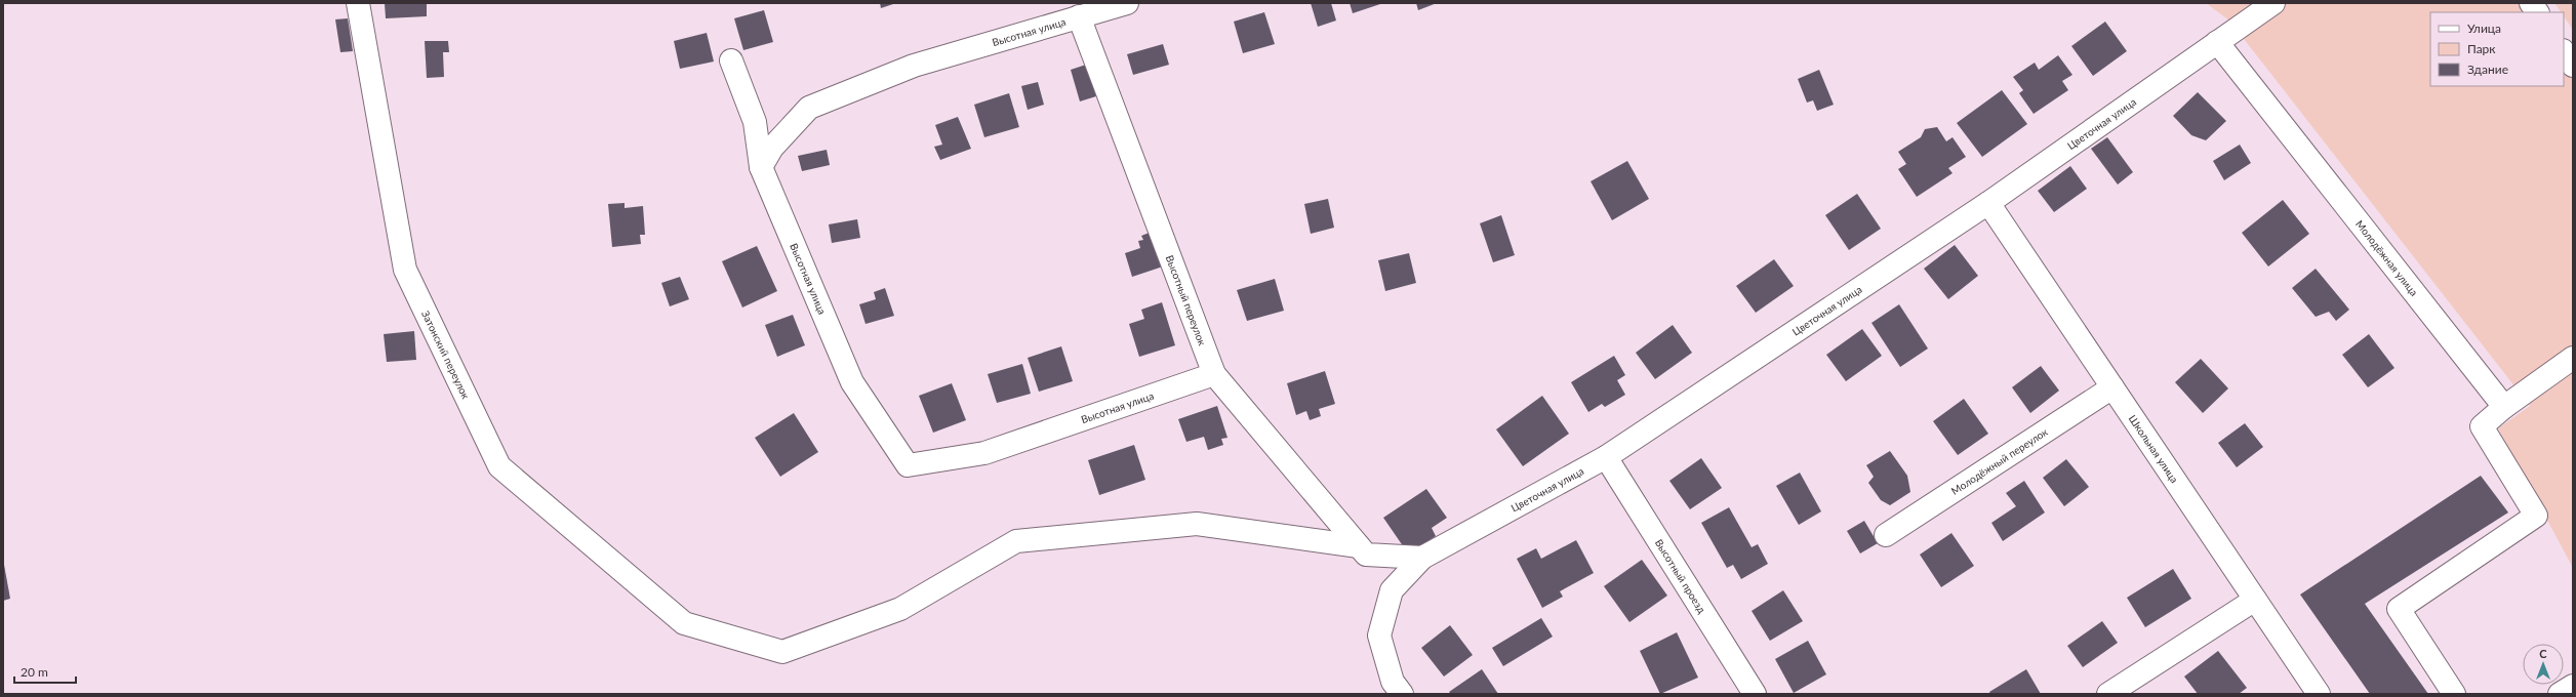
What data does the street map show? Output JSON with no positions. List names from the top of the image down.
{
  "streets": {
    "street": [
      "Высотная улица",
      "Цветочная улица",
      "Молодёжная улица",
      "Высотный переулок",
      "Затонский переулок",
      "Школьная улица",
      "Молодёжный переулок",
      "Высотный проезд"
    ]
  },
  "crossings": [
    ["Высотная улица", "Высотный переулок"],
    ["Цветочная улица", "Молодёжная улица"],
    ["Цветочная улица", "Школьная улица"],
    ["Цветочная улица", "Высотный проезд"],
    ["Высотный переулок", "Затонский переулок"],
    ["Школьная улица", "Молодёжный переулок"]
  ],
  "legend": ["Улица", "Парк", "Здание"],
  "scale_bar": "20 m",
  "north": "top"
}
